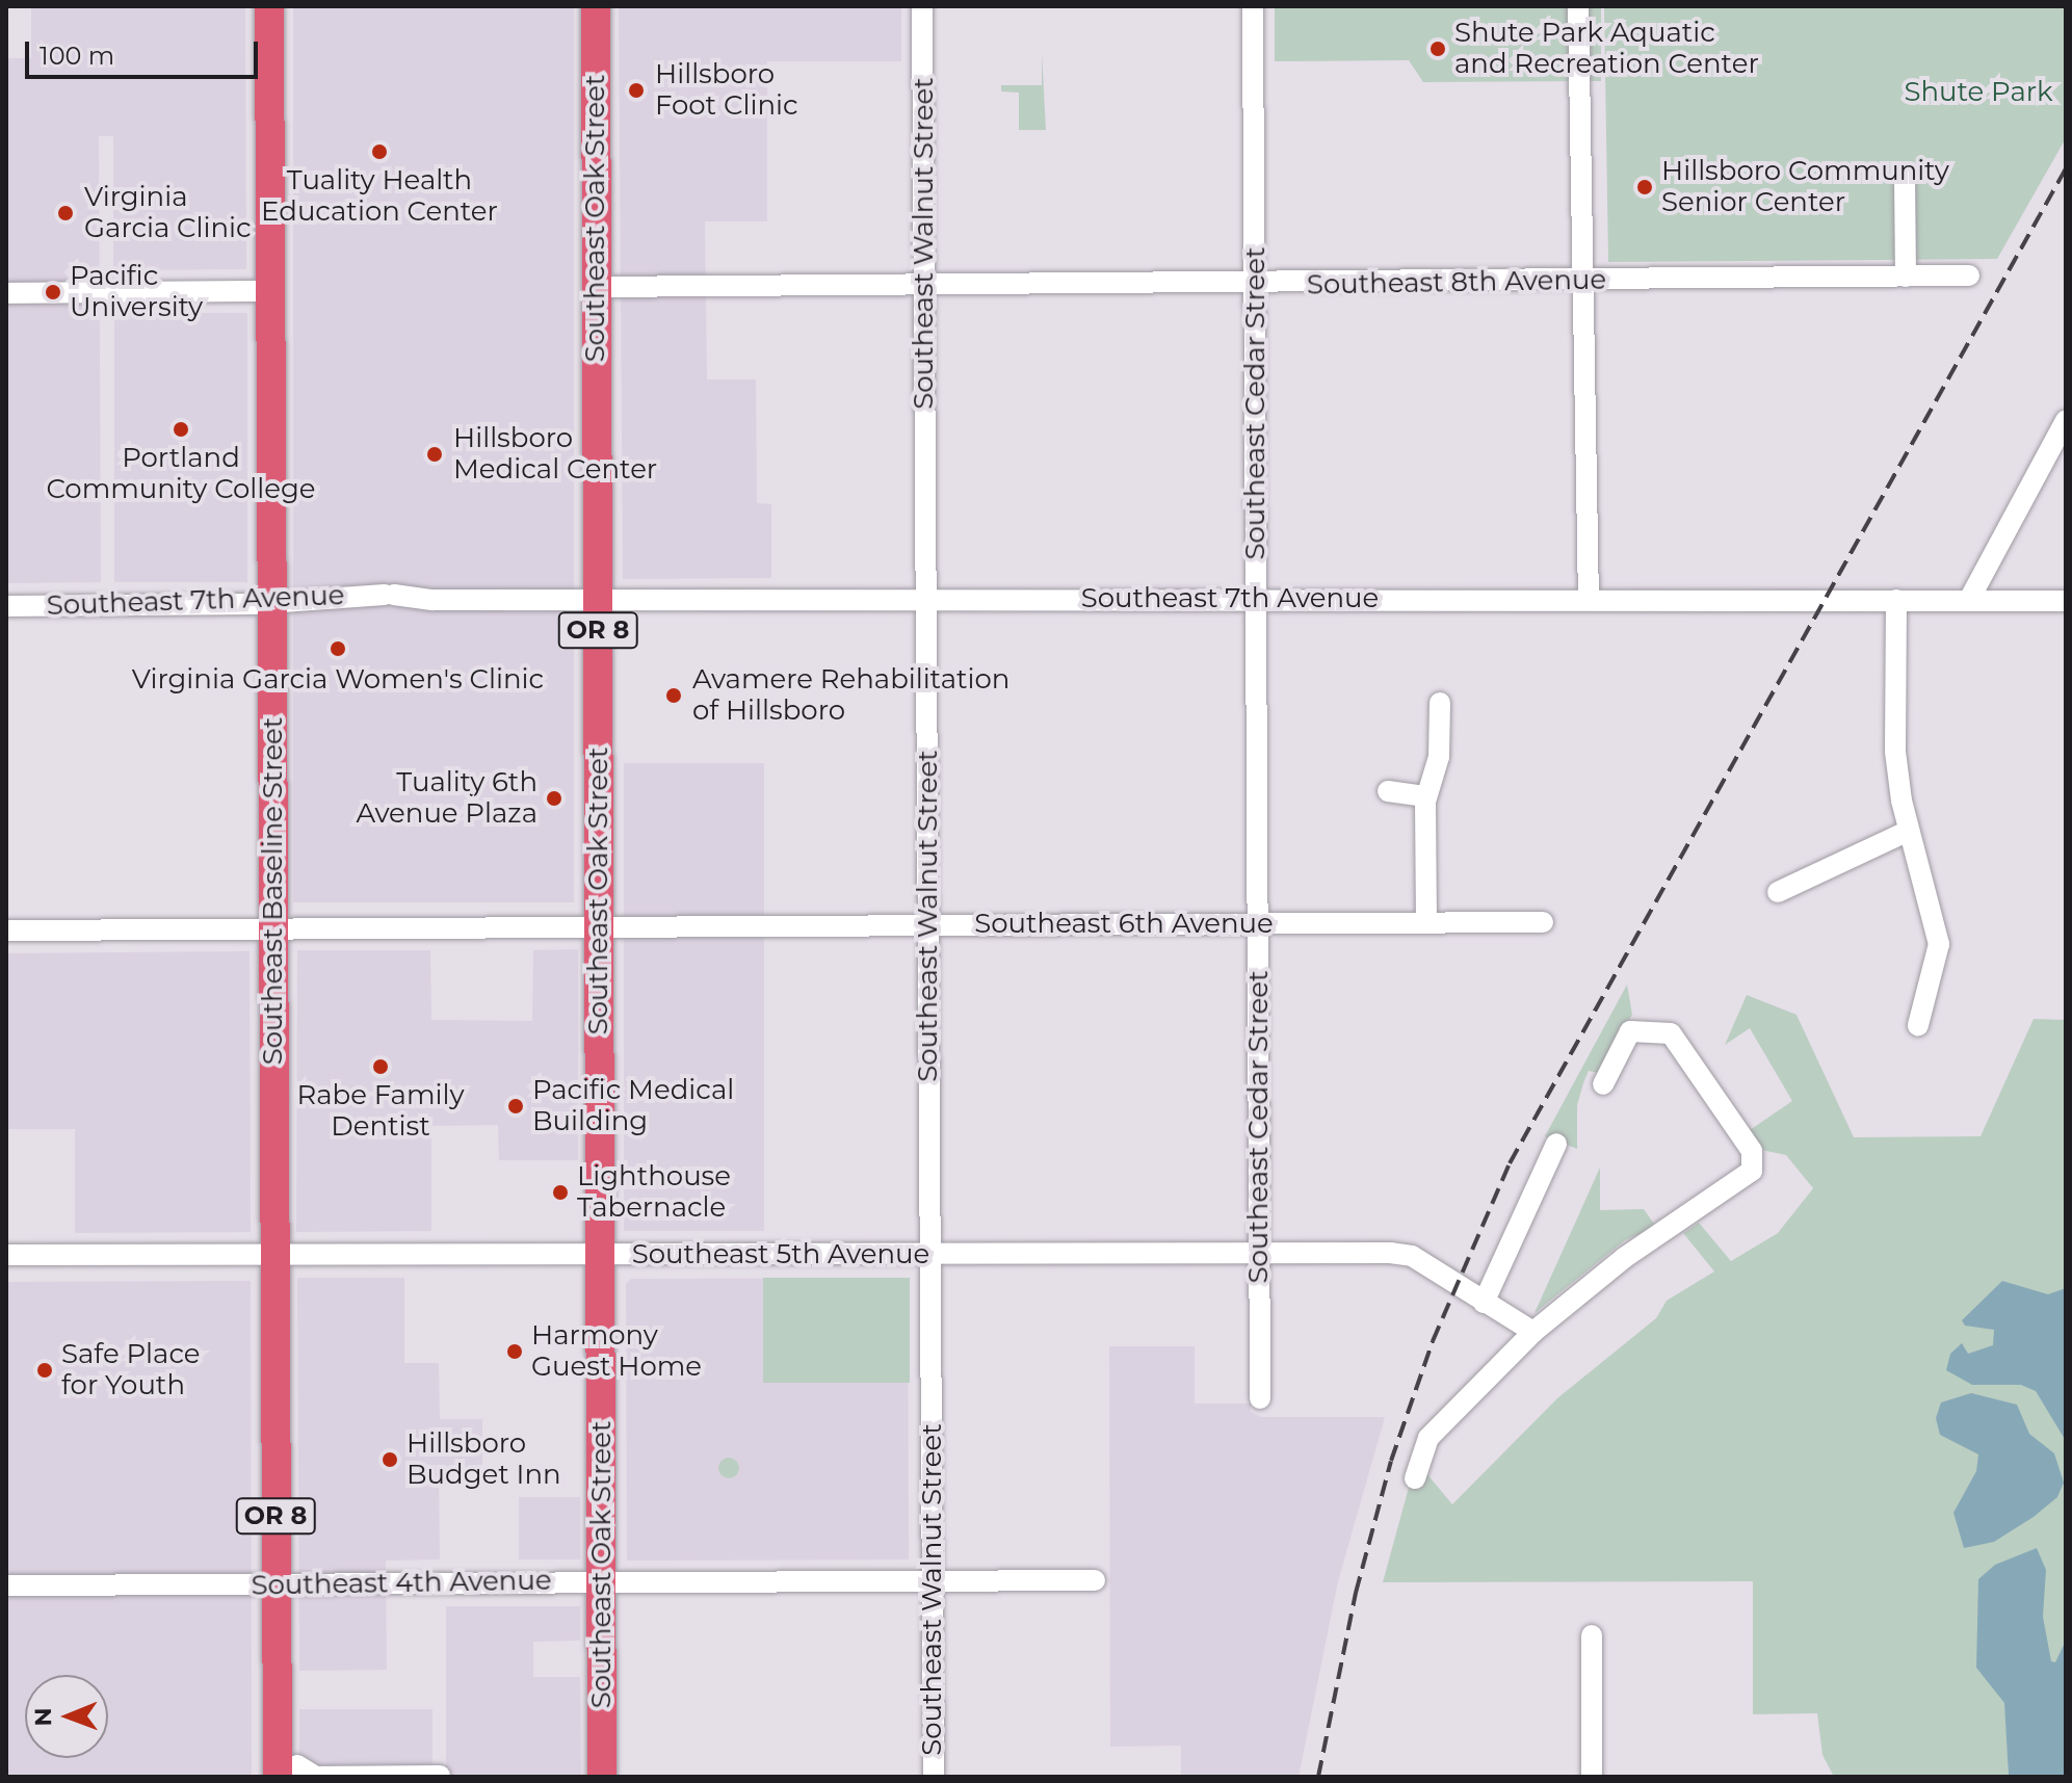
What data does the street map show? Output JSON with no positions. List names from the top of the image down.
{
  "streets": {
    "highway": ["Southeast Oak Street", "OR 8", "Southeast Baseline Street"],
    "street": [
      "Southeast Walnut Street",
      "Southeast 8th Avenue",
      "Southeast Cedar Street",
      "Southeast 7th Avenue",
      "Southeast 6th Avenue",
      "Southeast 5th Avenue",
      "Southeast 4th Avenue"
    ]
  },
  "crossings": [
    ["Southeast Oak Street", "Southeast 8th Avenue"],
    ["Southeast Oak Street", "Southeast 7th Avenue"],
    ["Southeast Oak Street", "Southeast 6th Avenue"],
    ["Southeast Oak Street", "Southeast 5th Avenue"],
    ["Southeast Oak Street", "Southeast 4th Avenue"],
    ["Southeast Walnut Street", "Southeast 8th Avenue"],
    ["Southeast Walnut Street", "Southeast 7th Avenue"],
    ["Southeast Walnut Street", "Southeast 6th Avenue"],
    ["Southeast Walnut Street", "Southeast 5th Avenue"],
    ["Southeast Walnut Street", "Southeast 4th Avenue"],
    ["Southeast 8th Avenue", "Southeast Cedar Street"],
    ["Southeast Cedar Street", "Southeast 7th Avenue"],
    ["Southeast Cedar Street", "Southeast 6th Avenue"],
    ["Southeast Cedar Street", "Southeast 5th Avenue"],
    ["Southeast 7th Avenue", "Southeast Baseline Street"],
    ["Southeast Baseline Street", "Southeast 6th Avenue"],
    ["Southeast Baseline Street", "Southeast 5th Avenue"],
    ["Southeast Baseline Street", "Southeast 4th Avenue"]
  ],
  "parks": ["Shute Park"],
  "places": [
    "Shute Park Aquatic and Recreation Center",
    "Hillsboro Foot Clinic",
    "Tuality Health Education Center",
    "Hillsboro Community Senior Center",
    "Virginia Garcia Clinic",
    "Pacific University",
    "Portland Community College",
    "Hillsboro Medical Center",
    "Virginia Garcia Women's Clinic",
    "Avamere Rehabilitation of Hillsboro",
    "Tuality 6th Avenue Plaza",
    "Rabe Family Dentist",
    "Pacific Medical Building",
    "Lighthouse Tabernacle",
    "Harmony Guest Home",
    "Safe Place for Youth",
    "Hillsboro Budget Inn"
  ],
  "scale_bar": "100 m",
  "north": "left"
}
